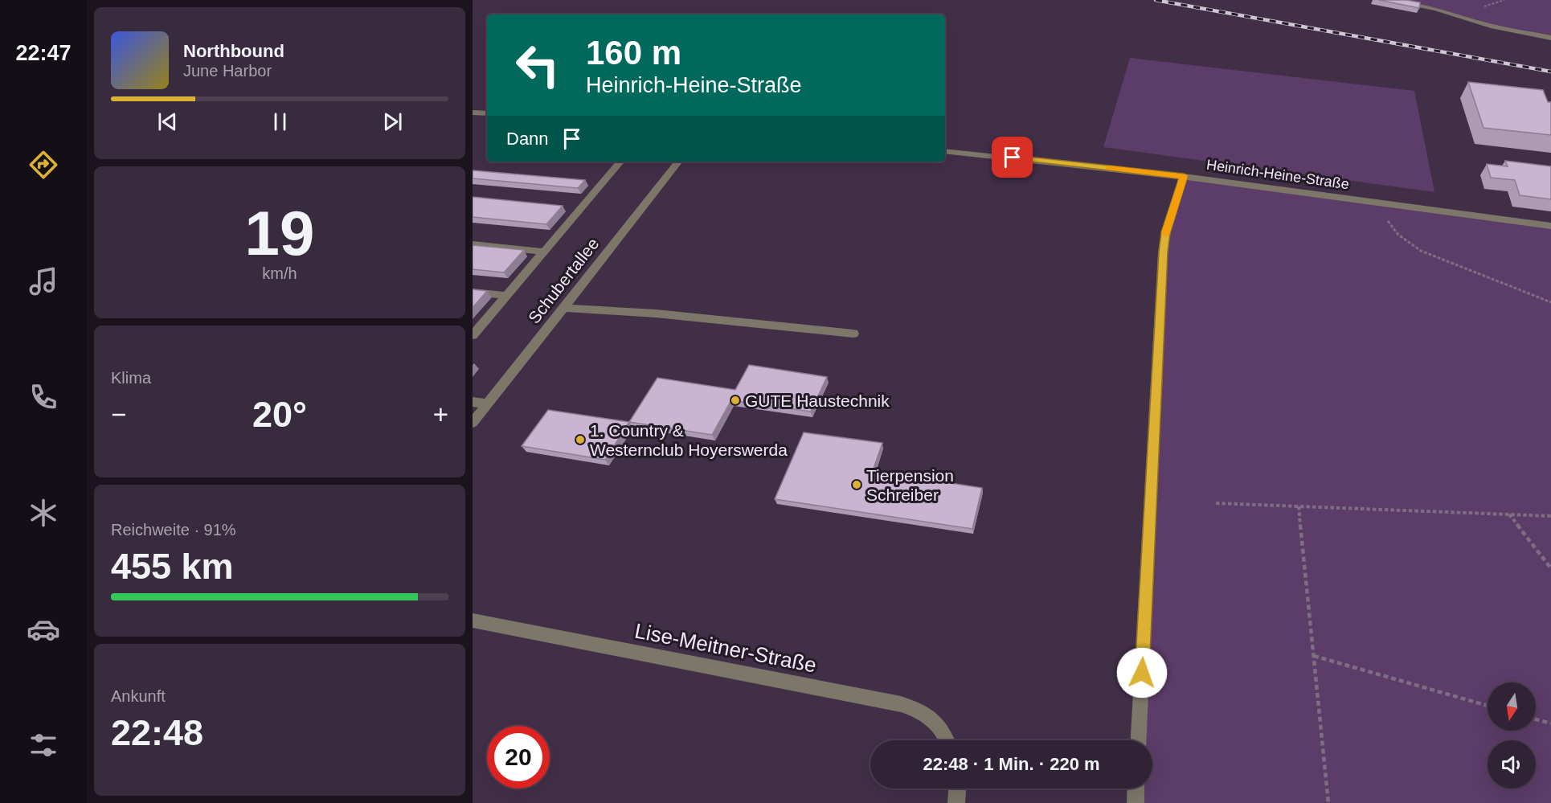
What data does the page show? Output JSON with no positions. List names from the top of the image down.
{
  "streets": {
    "street": ["Heinrich-Heine-Straße", "Schubertallee", "Lise-Meitner-Straße"]
  },
  "places": ["GUTE Haustechnik", "1. Country & Westernclub Hoyerswerda", "Tierpension Schreiber"],
  "north": "bottom",
  "page": {
    "tabs": "22:47",
    "turn": ["160 m", "Heinrich-Heine-Straße"],
    "song": ["Northbound", "June Harbor"],
    "then": "Dann",
    "tile": [
      ["19", "km/h"],
      "Klima",
      ["Reichweite · 91%", "455 km"],
      ["Ankunft", "22:48"]
    ],
    "heat": ["−", "20°", "+"],
    "limit": "20",
    "trip": "22:48 · 1 Min. · 220 m"
  }
}
